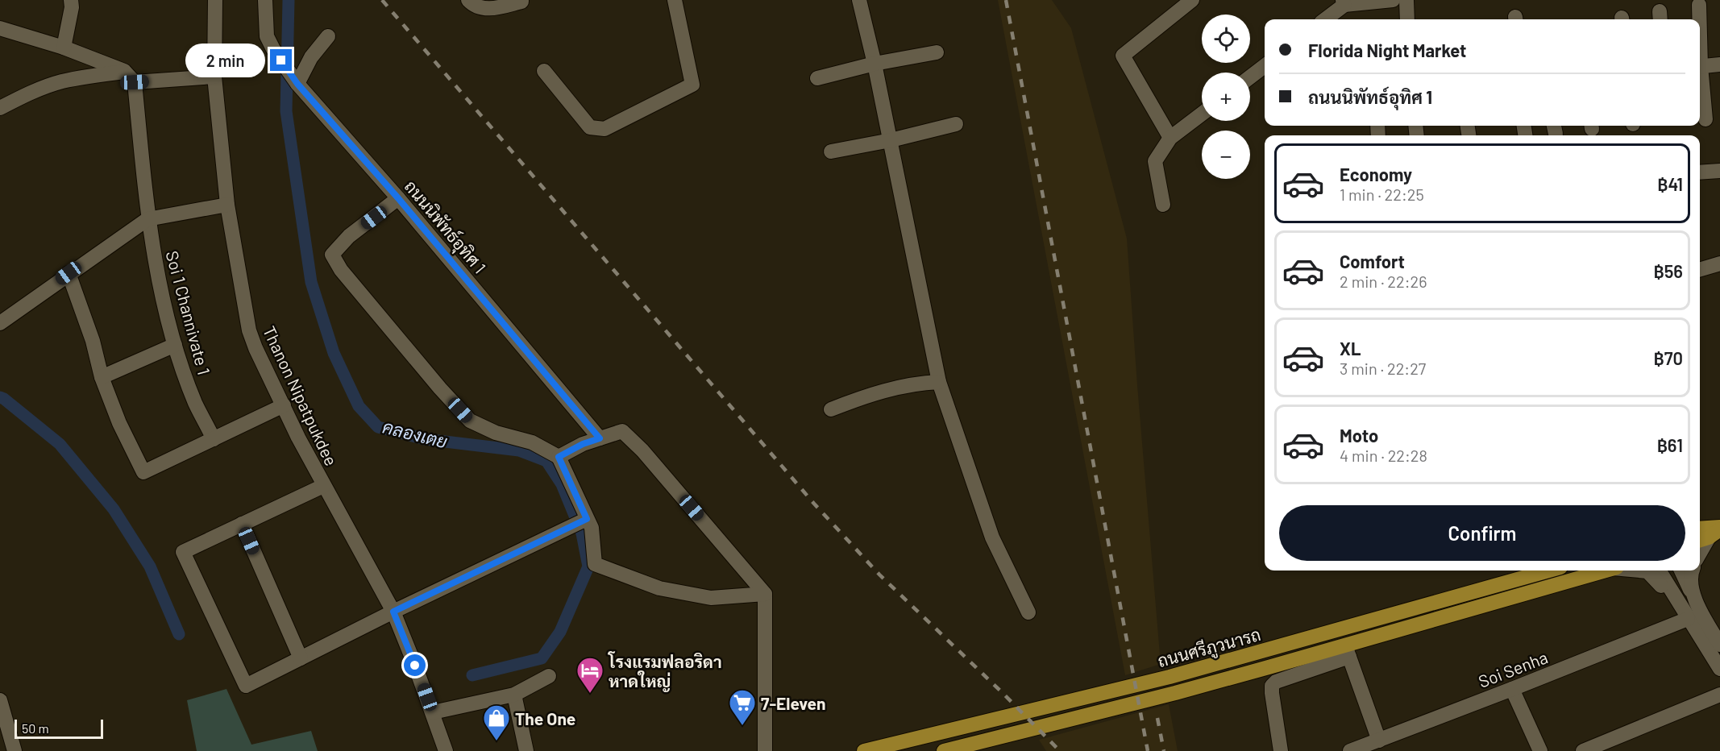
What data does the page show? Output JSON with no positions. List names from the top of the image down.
{
  "streets": {
    "main road": ["ถนนศรีภูวนารถ"],
    "street": [
      "ถนนนิพัทธ์อุทิศ 1",
      "Soi 1 Channivate 1",
      "Thanon Nipatpukdee",
      "Soi Senha"
    ]
  },
  "water": ["คลองเตย"],
  "places": {
    "hotel": ["โรงแรมฟลอริดา หาดใหญ่"],
    "supermarket": ["7-Eleven"],
    "shop": ["The One"]
  },
  "scale_bar": "50 m",
  "page": {
    "map_buttons": ["+", "−"],
    "banner": ["Florida Night Market", "ถนนนิพัทธ์อุทิศ 1"],
    "bubble": "2 min",
    "list": [
      {
        "name": "Economy",
        "note": "1 min · 22:25",
        "value": "฿41"
      },
      {
        "name": "Comfort",
        "note": "2 min · 22:26",
        "value": "฿56"
      },
      {
        "name": "XL",
        "note": "3 min · 22:27",
        "value": "฿70"
      },
      {
        "name": "Moto",
        "note": "4 min · 22:28",
        "value": "฿61"
      }
    ],
    "buttons": "Confirm",
    "scale": "50 m"
  }
}
